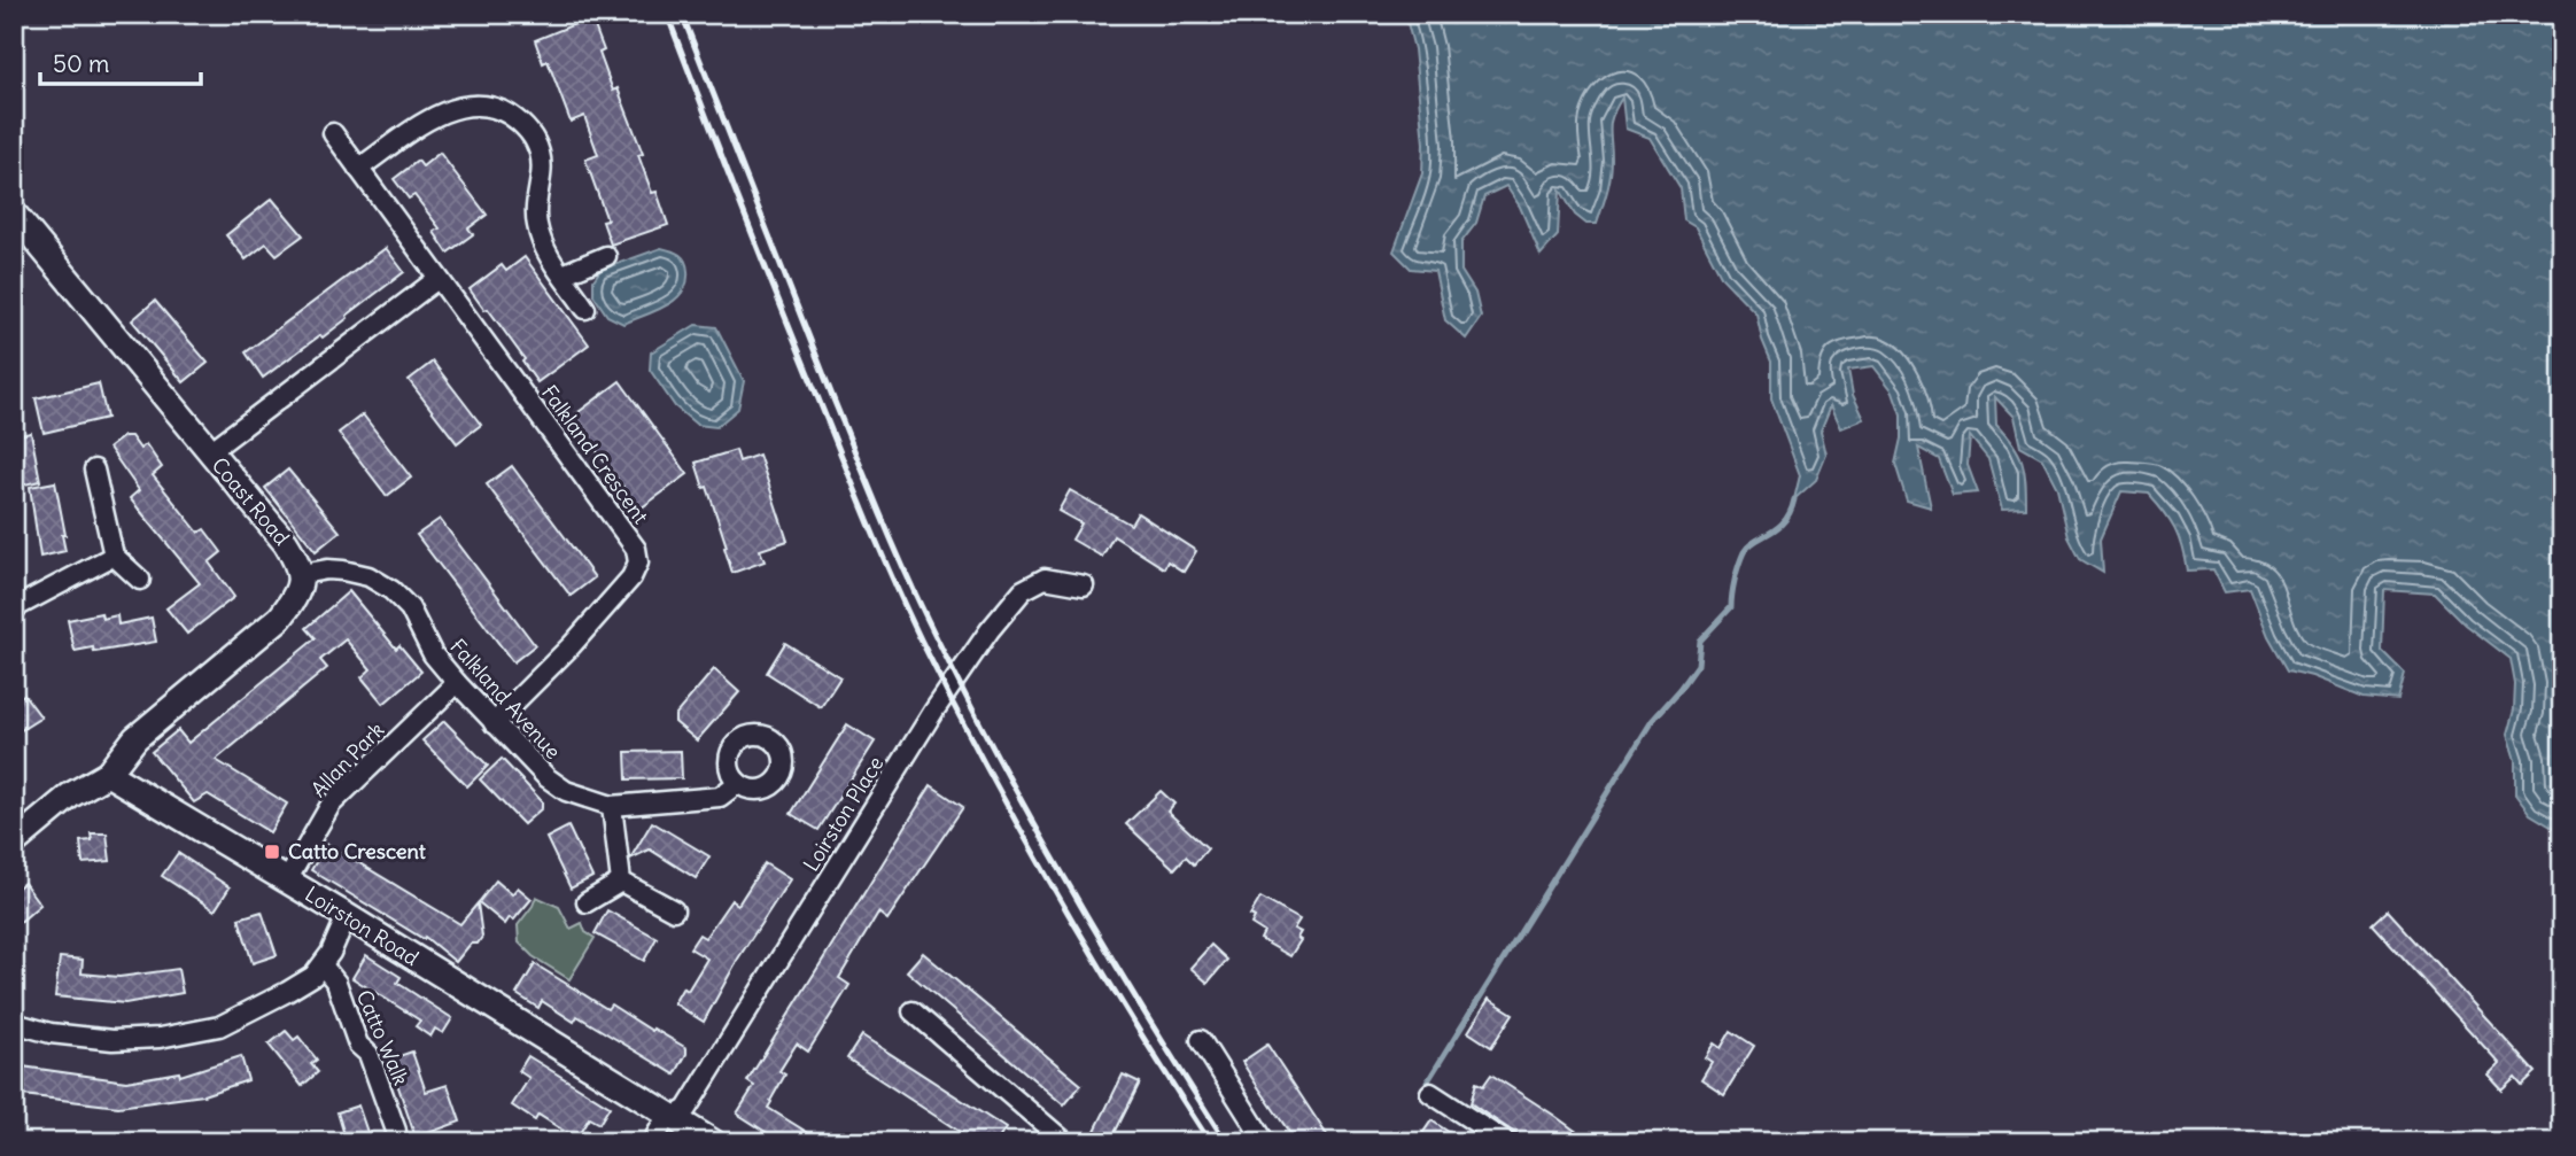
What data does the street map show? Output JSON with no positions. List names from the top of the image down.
{
  "streets": {
    "street": [
      "Falkland Crescent",
      "Coast Road",
      "Falkland Avenue",
      "Allan Park",
      "Loirston Place",
      "Loirston Road",
      "Catto Walk"
    ]
  },
  "crossings": [
    ["Falkland Crescent", "Falkland Avenue"],
    ["Coast Road", "Falkland Avenue"],
    ["Falkland Avenue", "Allan Park"],
    ["Allan Park", "Loirston Road"],
    ["Loirston Place", "Loirston Road"]
  ],
  "places": {
    "transit": ["Catto Crescent"]
  },
  "scale_bar": "50 m"
}
